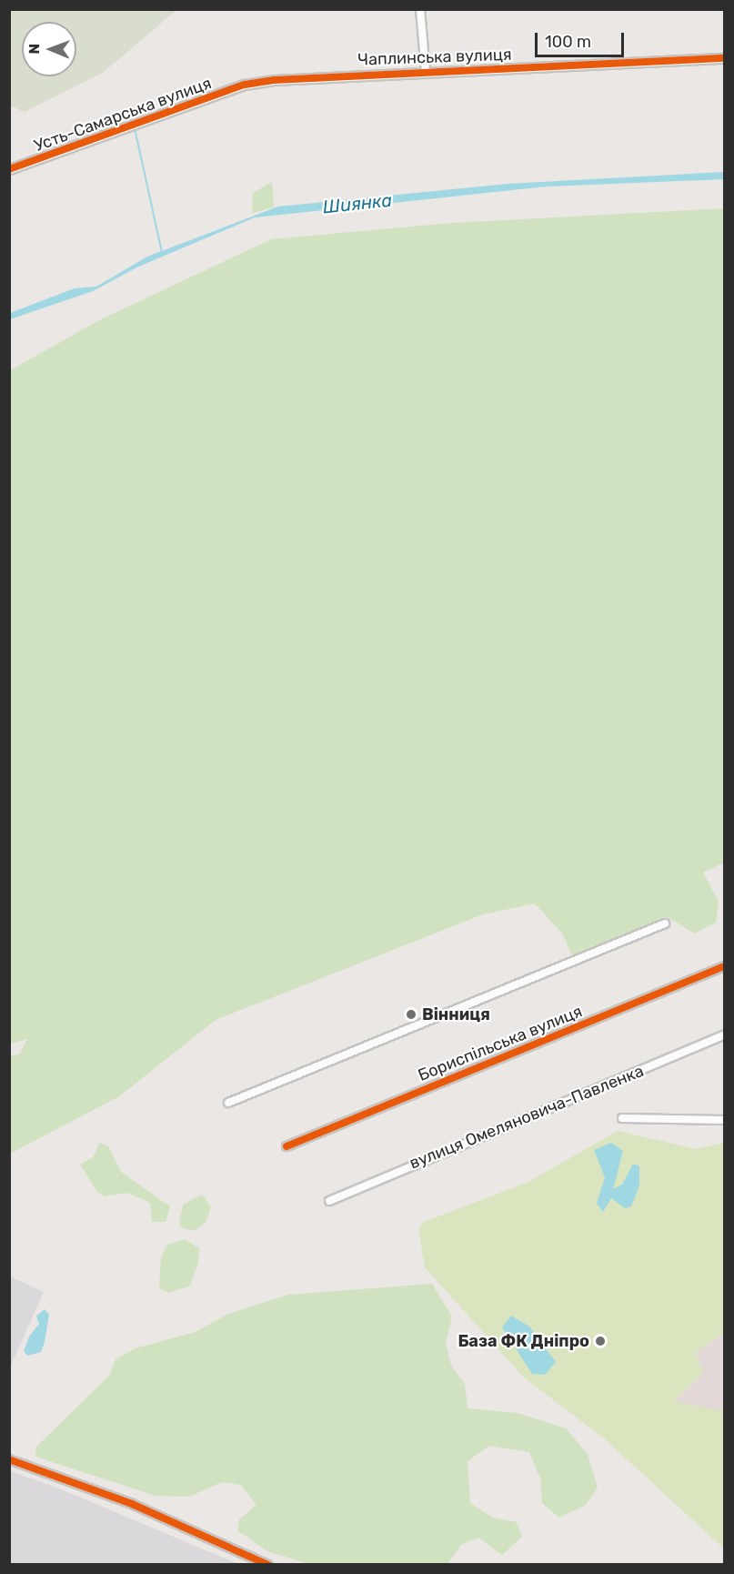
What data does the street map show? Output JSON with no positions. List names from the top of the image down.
{
  "streets": {
    "street": [
      "Чаплинська вулиця",
      "Усть-Самарська вулиця",
      "Бориспільська вулиця",
      "вулиця Омеляновича-Павленка"
    ]
  },
  "crossings": [
    ["Чаплинська вулиця", "Усть-Самарська вулиця"]
  ],
  "water": ["Шиянка"],
  "places": ["Вінниця", "База ФК Дніпро"],
  "scale_bar": "100 m",
  "north": "left"
}
